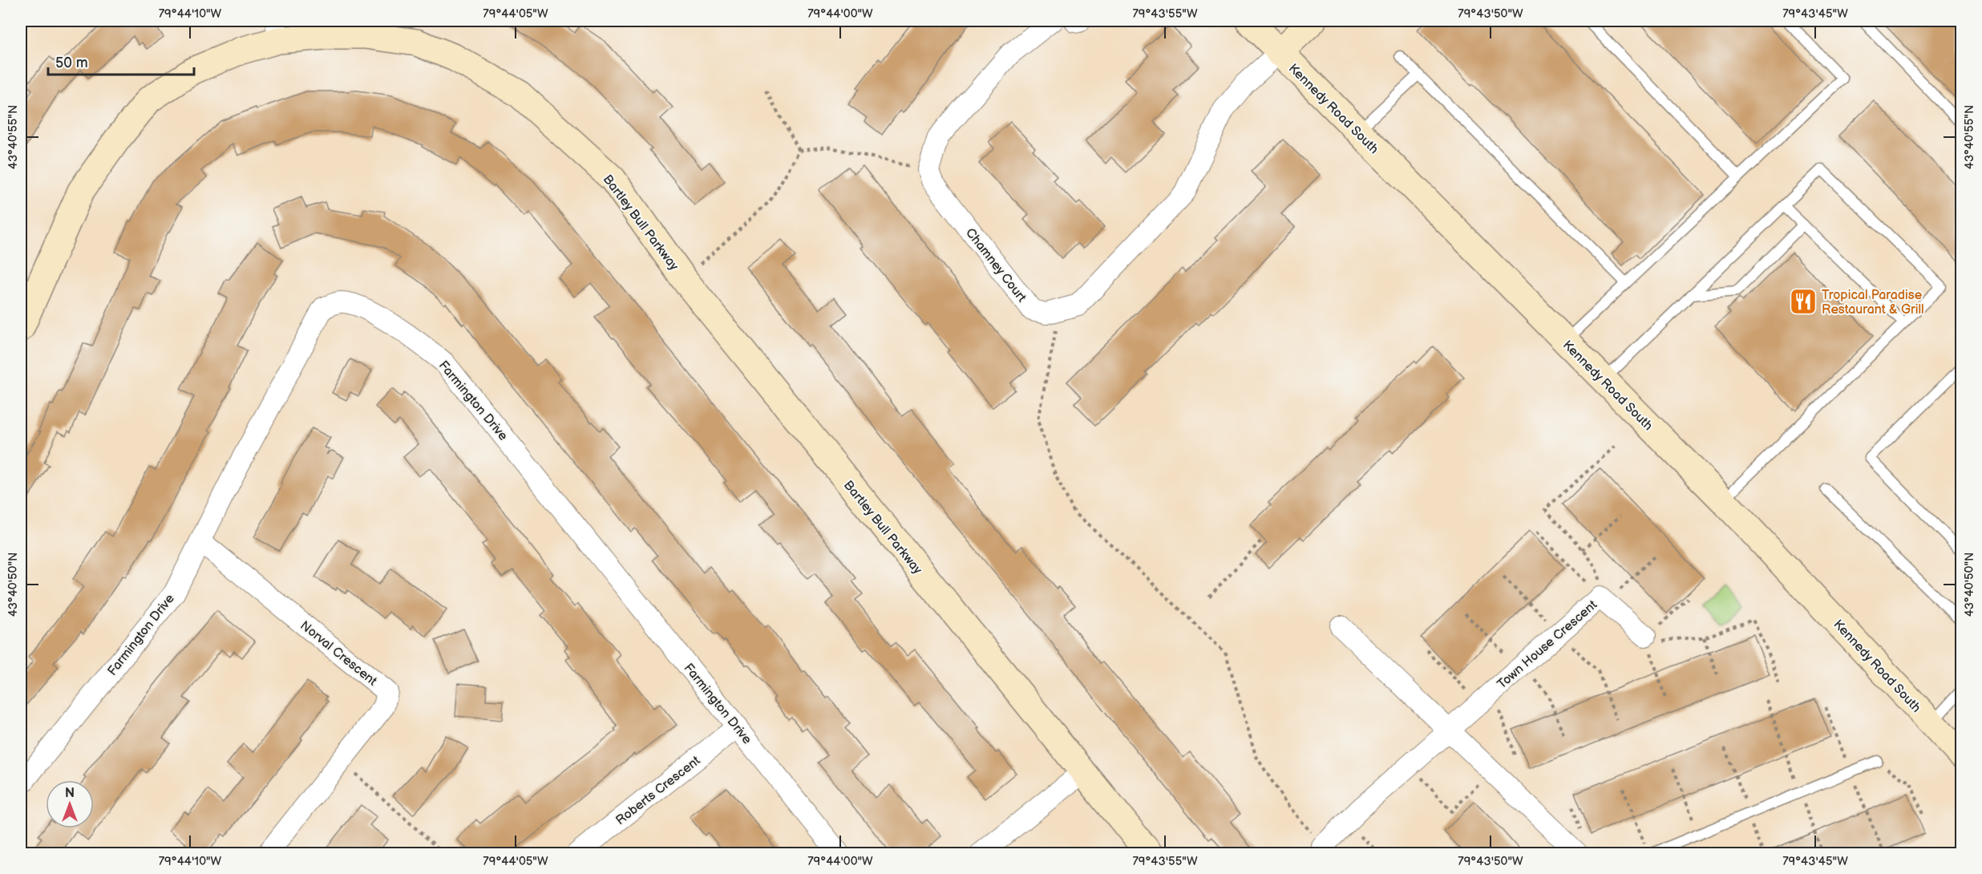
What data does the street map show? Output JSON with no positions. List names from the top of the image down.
{
  "streets": {
    "street": [
      "Kennedy Road South",
      "Bartley Bull Parkway",
      "Chamney Court",
      "Farmington Drive",
      "Town House Crescent",
      "Norval Crescent",
      "Roberts Crescent"
    ]
  },
  "crossings": [
    ["Kennedy Road South", "Chamney Court"],
    ["Farmington Drive", "Norval Crescent"],
    ["Farmington Drive", "Roberts Crescent"]
  ],
  "places": {
    "restaurant": ["Tropical Paradise Restaurant & Grill"]
  },
  "scale_bar": "50 m",
  "north": "top",
  "coordinates": [
    "79°44'10\"W",
    "79°44'05\"W",
    "79°44'00\"W",
    "79°43'55\"W",
    "79°43'50\"W",
    "79°43'45\"W",
    "43°40'55\"N",
    "43°40'50\"N"
  ]
}
